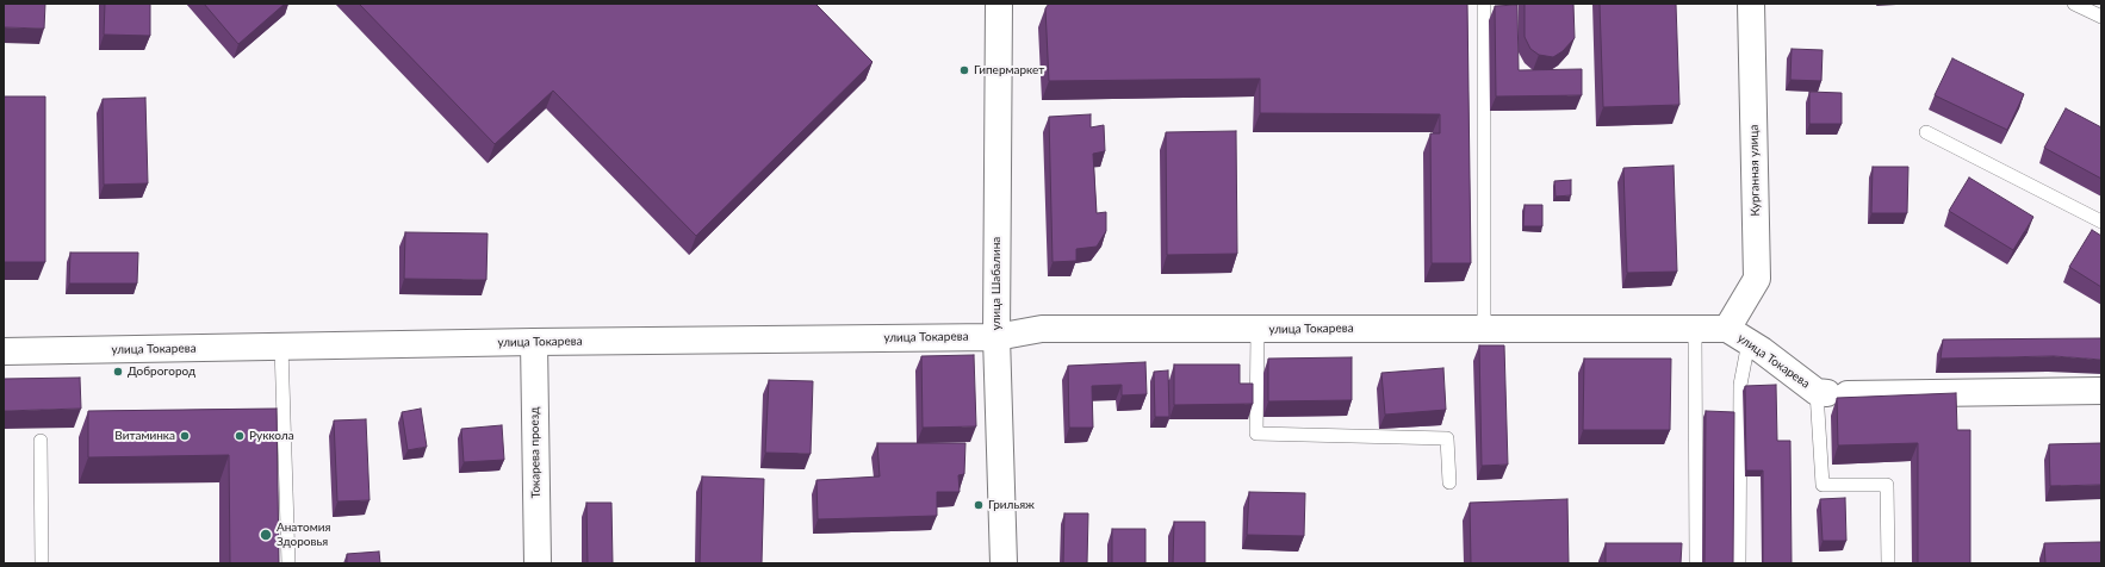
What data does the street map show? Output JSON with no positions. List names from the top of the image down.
{
  "streets": {
    "street": [
      "Курганная улица",
      "улица Шабалина",
      "улица Токарева",
      "Токарева проезд"
    ]
  },
  "crossings": [
    ["Курганная улица", "улица Токарева"],
    ["улица Шабалина", "улица Токарева"],
    ["улица Токарева", "Токарева проезд"]
  ],
  "places": [
    "Гипермаркет",
    "Доброгород",
    "Витаминка",
    "Руккола",
    "Грильяж",
    "Анатомия Здоровья"
  ]
}
